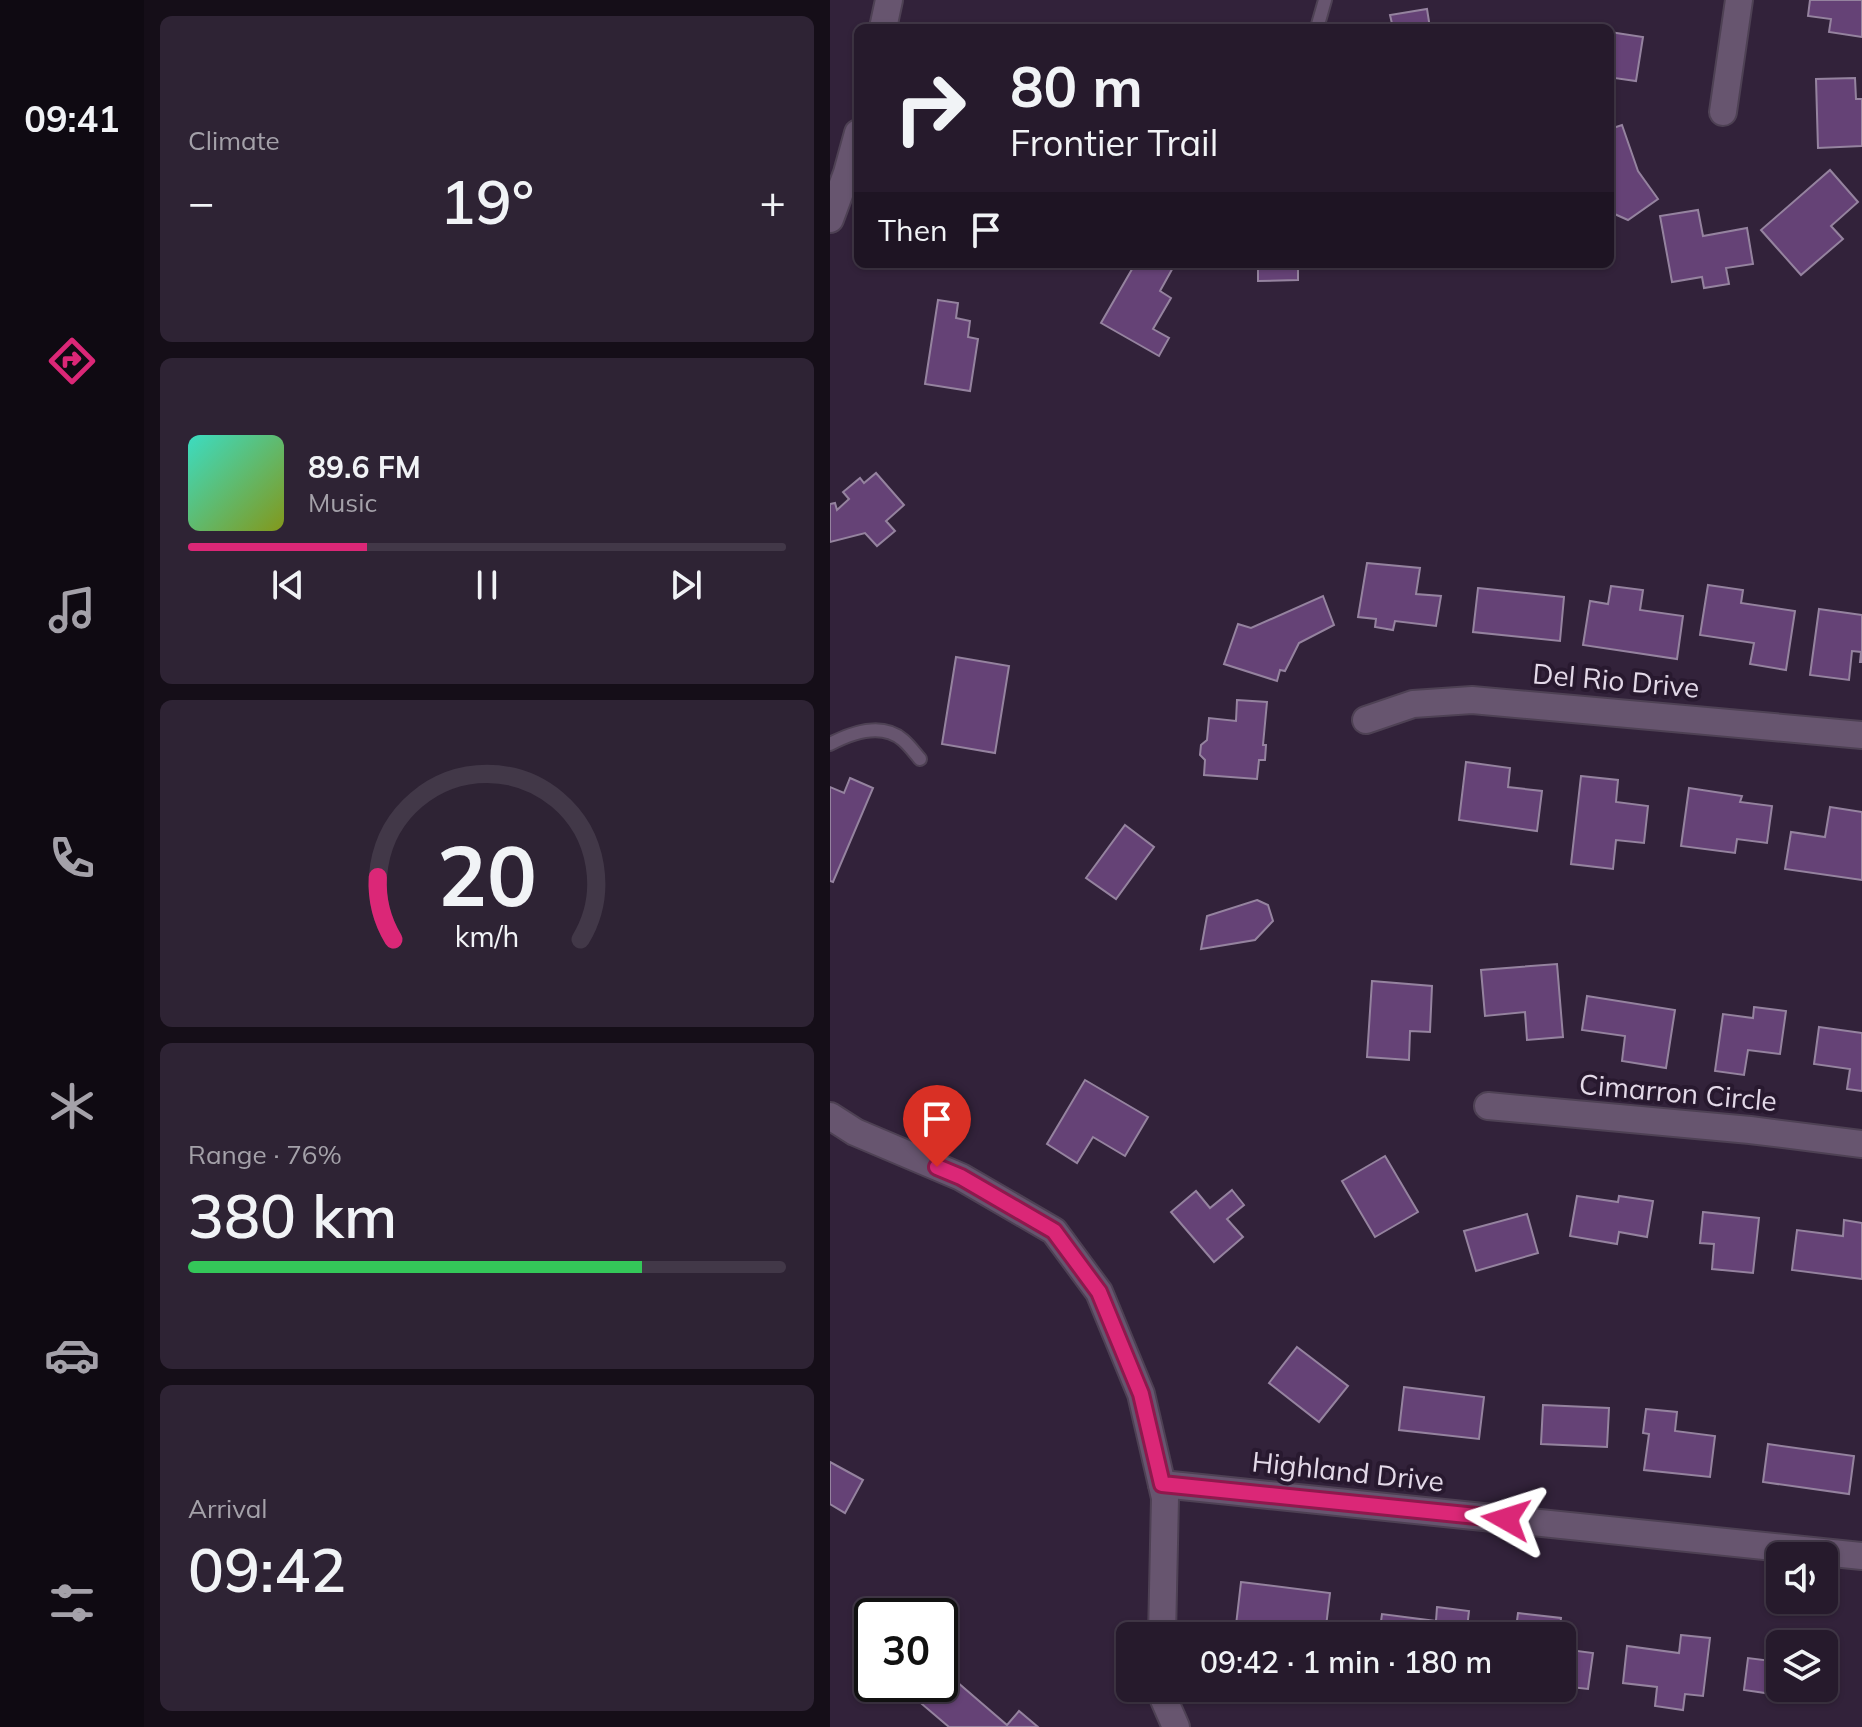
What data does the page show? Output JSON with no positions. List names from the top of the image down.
{
  "streets": {
    "street": ["Del Rio Drive", "Cimarron Circle", "Highland Drive"]
  },
  "page": {
    "tabs": "09:41",
    "tile": [
      "Climate",
      ["Range · 76%", "380 km"],
      ["Arrival", "09:42"]
    ],
    "turn": ["80 m", "Frontier Trail"],
    "heat": ["−", "19°", "+"],
    "then": "Then",
    "song": ["89.6 FM", "Music"],
    "limit": "30",
    "trip": "09:42 · 1 min · 180 m",
    "gauge": ["20", "km/h"]
  }
}
